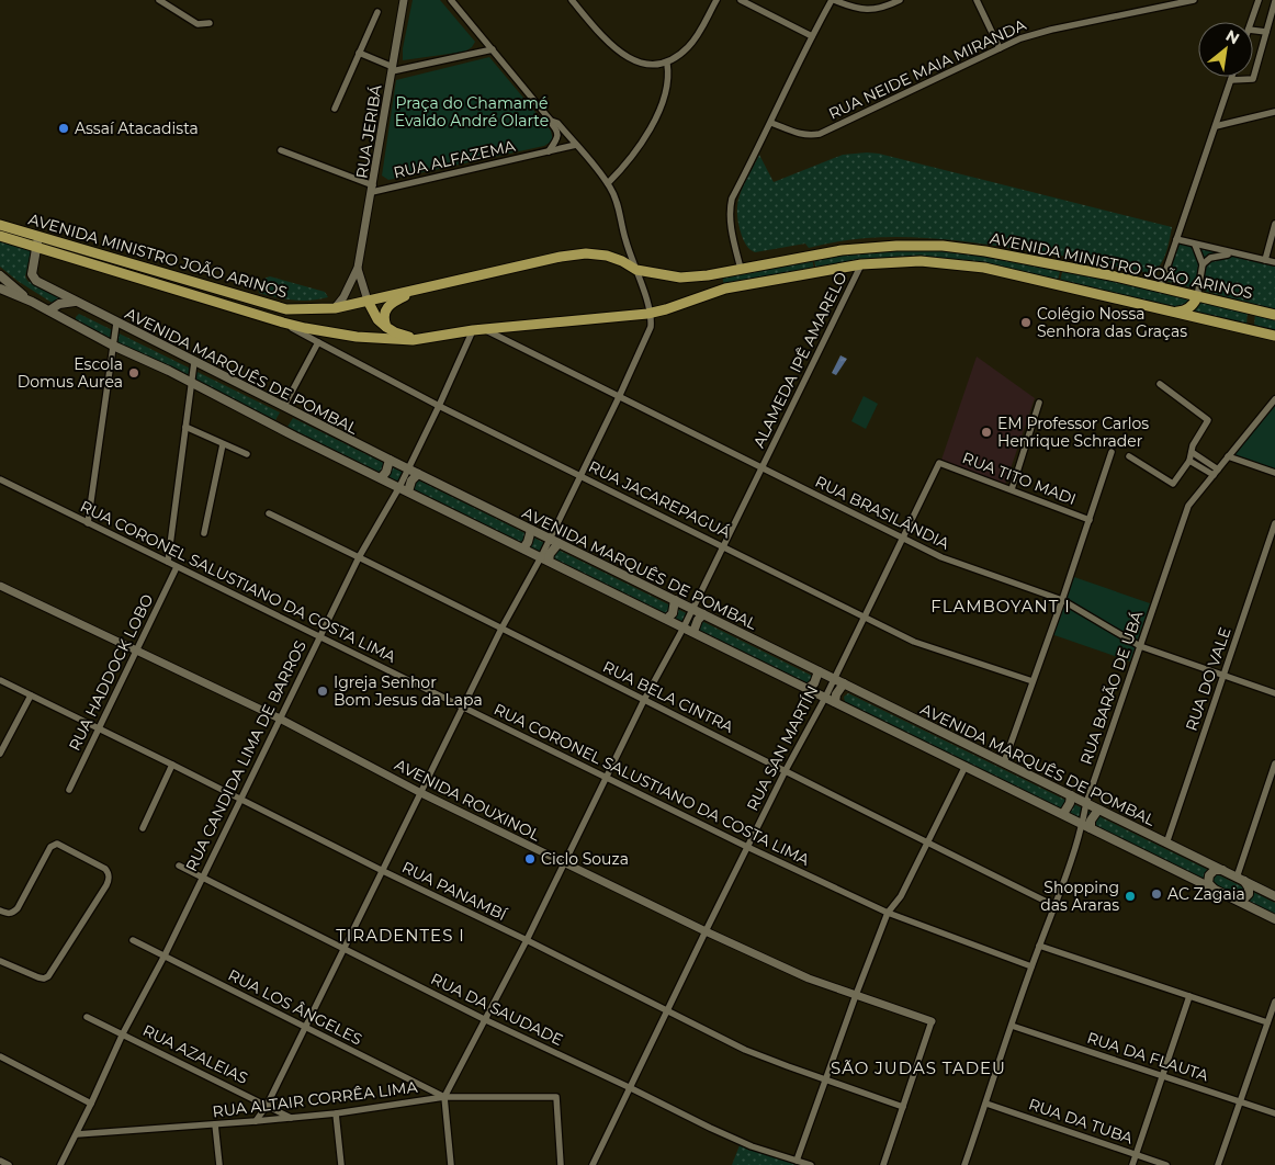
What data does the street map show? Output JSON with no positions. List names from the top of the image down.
{
  "streets": {
    "main road": ["AVENIDA MINISTRO JOÃO ARINOS", "AVENIDA MARQUÊS DE POMBAL"],
    "street": [
      "RUA NEIDE MAIA MIRANDA",
      "RUA JERIBÁ",
      "RUA ALFAZEMA",
      "ALAMEDA IPÊ AMARELO",
      "RUA TITO MADI",
      "RUA JACAREPAGUÁ",
      "RUA BRASILÂNDIA",
      "RUA CORONEL SALUSTIANO DA COSTA LIMA",
      "RUA HADDOCK LOBO",
      "RUA DO VALE",
      "RUA BARÃO DE UBÁ",
      "RUA BELA CINTRA",
      "RUA SAN MARTÍN",
      "RUA CANDIDA LIMA DE BARROS",
      "AVENIDA ROUXINOL",
      "RUA PANAMBÍ",
      "RUA LOS ÂNGELES",
      "RUA DA SAUDADE",
      "RUA AZALEIAS",
      "RUA DA FLAUTA",
      "RUA ALTAIR CORRÊA LIMA",
      "RUA DA TUBA"
    ]
  },
  "crossings": [
    ["RUA JERIBÁ", "RUA ALFAZEMA"],
    ["AVENIDA MINISTRO JOÃO ARINOS", "ALAMEDA IPÊ AMARELO"],
    ["AVENIDA MINISTRO JOÃO ARINOS", "AVENIDA MARQUÊS DE POMBAL"],
    ["AVENIDA MINISTRO JOÃO ARINOS", "RUA JACAREPAGUÁ"],
    ["AVENIDA MINISTRO JOÃO ARINOS", "RUA BRASILÂNDIA"],
    ["AVENIDA MINISTRO JOÃO ARINOS", "RUA CANDIDA LIMA DE BARROS"],
    ["ALAMEDA IPÊ AMARELO", "AVENIDA MARQUÊS DE POMBAL"],
    ["ALAMEDA IPÊ AMARELO", "RUA JACAREPAGUÁ"],
    ["ALAMEDA IPÊ AMARELO", "RUA BRASILÂNDIA"],
    ["ALAMEDA IPÊ AMARELO", "RUA CORONEL SALUSTIANO DA COSTA LIMA"],
    ["ALAMEDA IPÊ AMARELO", "RUA BELA CINTRA"],
    ["ALAMEDA IPÊ AMARELO", "AVENIDA ROUXINOL"],
    ["ALAMEDA IPÊ AMARELO", "RUA PANAMBÍ"],
    ["ALAMEDA IPÊ AMARELO", "RUA LOS ÂNGELES"],
    ["ALAMEDA IPÊ AMARELO", "RUA DA SAUDADE"],
    ["ALAMEDA IPÊ AMARELO", "RUA ALTAIR CORRÊA LIMA"],
    ["AVENIDA MARQUÊS DE POMBAL", "RUA DO VALE"],
    ["AVENIDA MARQUÊS DE POMBAL", "RUA BARÃO DE UBÁ"],
    ["AVENIDA MARQUÊS DE POMBAL", "RUA SAN MARTÍN"],
    ["AVENIDA MARQUÊS DE POMBAL", "RUA CANDIDA LIMA DE BARROS"],
    ["RUA TITO MADI", "RUA SAN MARTÍN"],
    ["RUA JACAREPAGUÁ", "RUA SAN MARTÍN"],
    ["RUA JACAREPAGUÁ", "RUA CANDIDA LIMA DE BARROS"],
    ["RUA BRASILÂNDIA", "RUA DO VALE"],
    ["RUA BRASILÂNDIA", "RUA BARÃO DE UBÁ"],
    ["RUA BRASILÂNDIA", "RUA SAN MARTÍN"],
    ["RUA CORONEL SALUSTIANO DA COSTA LIMA", "RUA HADDOCK LOBO"],
    ["RUA CORONEL SALUSTIANO DA COSTA LIMA", "RUA BARÃO DE UBÁ"],
    ["RUA CORONEL SALUSTIANO DA COSTA LIMA", "RUA SAN MARTÍN"],
    ["RUA CORONEL SALUSTIANO DA COSTA LIMA", "RUA CANDIDA LIMA DE BARROS"],
    ["RUA HADDOCK LOBO", "AVENIDA ROUXINOL"],
    ["RUA HADDOCK LOBO", "RUA PANAMBÍ"],
    ["RUA BARÃO DE UBÁ", "RUA BELA CINTRA"],
    ["RUA BARÃO DE UBÁ", "RUA DA FLAUTA"],
    ["RUA BARÃO DE UBÁ", "RUA DA TUBA"],
    ["RUA BELA CINTRA", "RUA SAN MARTÍN"],
    ["RUA BELA CINTRA", "RUA CANDIDA LIMA DE BARROS"],
    ["RUA SAN MARTÍN", "AVENIDA ROUXINOL"],
    ["RUA SAN MARTÍN", "RUA PANAMBÍ"],
    ["RUA SAN MARTÍN", "RUA DA SAUDADE"],
    ["RUA CANDIDA LIMA DE BARROS", "AVENIDA ROUXINOL"],
    ["RUA CANDIDA LIMA DE BARROS", "RUA PANAMBÍ"],
    ["RUA CANDIDA LIMA DE BARROS", "RUA LOS ÂNGELES"],
    ["RUA CANDIDA LIMA DE BARROS", "RUA DA SAUDADE"],
    ["RUA CANDIDA LIMA DE BARROS", "RUA AZALEIAS"],
    ["RUA CANDIDA LIMA DE BARROS", "RUA ALTAIR CORRÊA LIMA"],
    ["RUA LOS ÂNGELES", "RUA ALTAIR CORRÊA LIMA"],
    ["RUA AZALEIAS", "RUA ALTAIR CORRÊA LIMA"]
  ],
  "districts": ["FLAMBOYANT I", "TIRADENTES I", "SÃO JUDAS TADEU"],
  "parks": ["Praça do Chamamé Evaldo André Olarte"],
  "places": [
    "Assaí Atacadista",
    "Colégio Nossa Senhora das Graças",
    "Escola Domus Aurea",
    "EM Professor Carlos Henrique Schrader",
    "Igreja Senhor Bom Jesus da Lapa",
    "Ciclo Souza",
    "AC Zagaia",
    "Shopping das Araras"
  ],
  "north": "top right"
}
